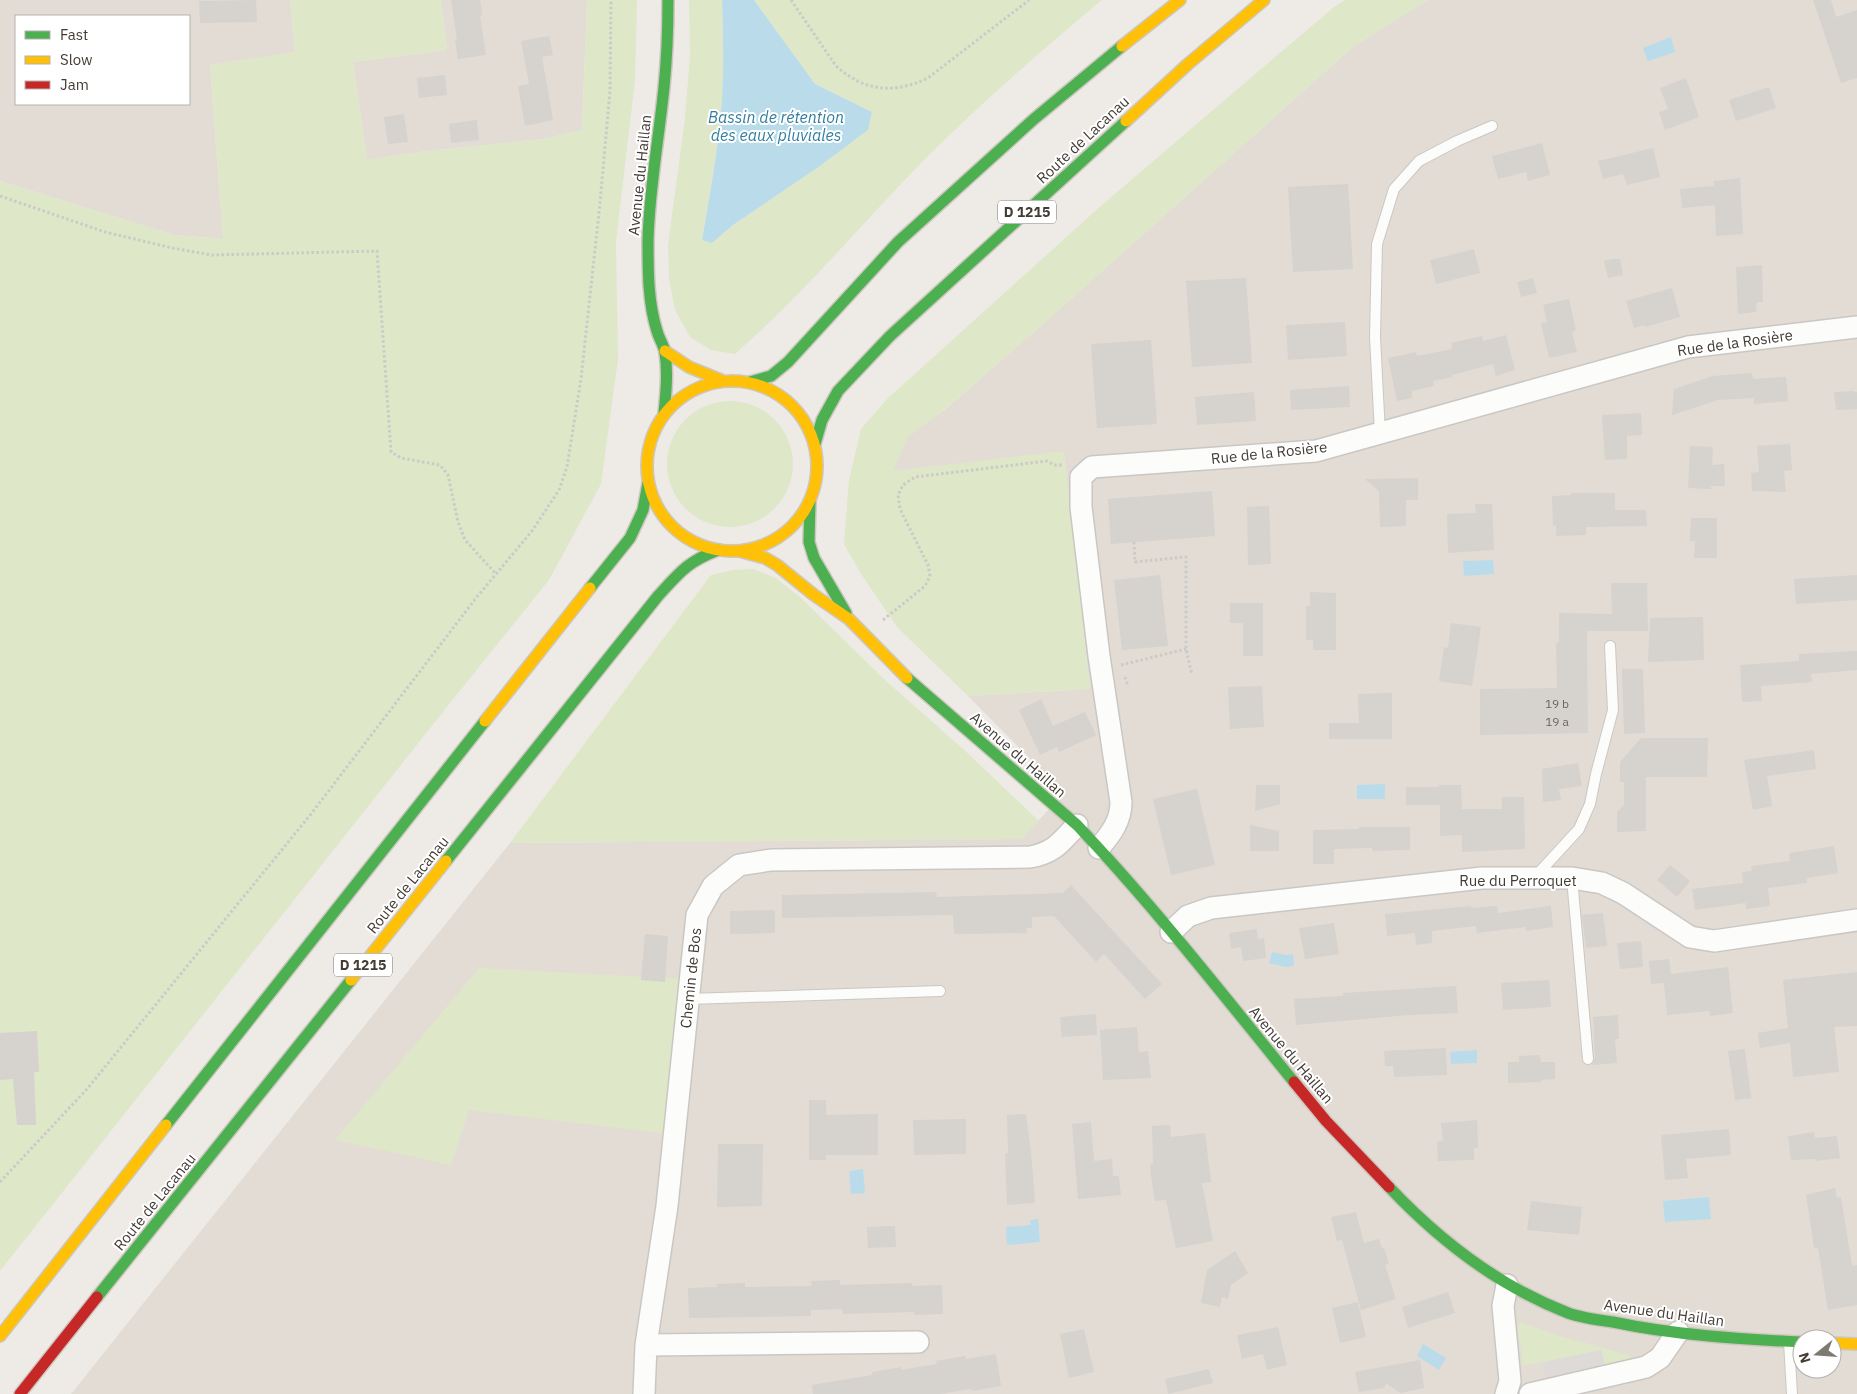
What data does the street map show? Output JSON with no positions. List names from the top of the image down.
{
  "streets": {
    "main road": ["Route de Lacanau", "Avenue du Haillan", "D 1215"],
    "street": ["Rue de la Rosière", "Rue du Perroquet", "Chemin de Bos"]
  },
  "crossings": [
    ["Route de Lacanau", "Avenue du Haillan"],
    ["Avenue du Haillan", "Rue du Perroquet"],
    ["Avenue du Haillan", "Chemin de Bos"]
  ],
  "water": ["Bassin de rétention des eaux pluviales"],
  "house_numbers": ["19 b", "19 a"],
  "legend": ["Fast", "Slow", "Jam"],
  "north": "left"
}
